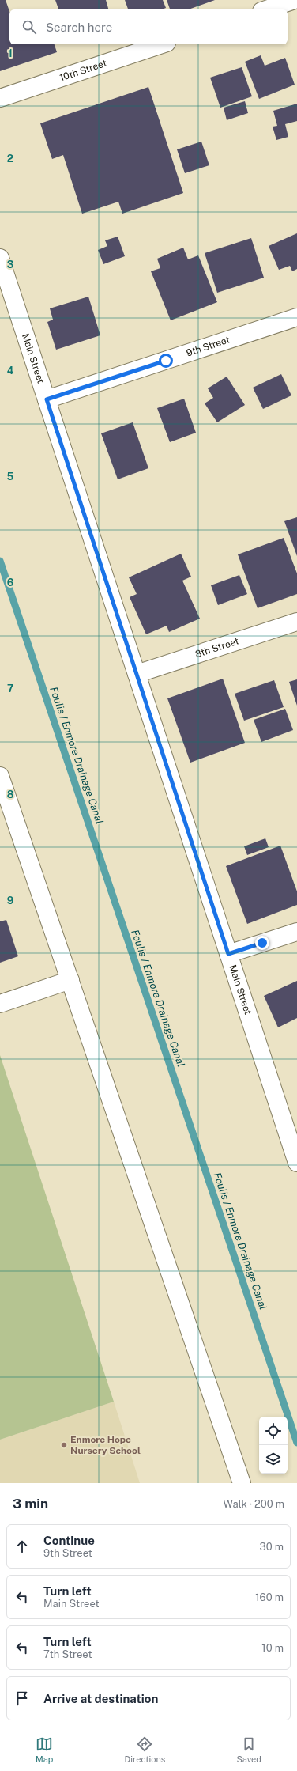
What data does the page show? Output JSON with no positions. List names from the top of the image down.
{
  "streets": {
    "street": [
      "10th Street",
      "9th Street",
      "Main Street",
      "8th Street"
    ]
  },
  "crossings": [
    ["9th Street", "Main Street"],
    ["Main Street", "8th Street"]
  ],
  "water": ["Foulis / Enmore Drainage Canal"],
  "places": ["Enmore Hope Nursery School"],
  "page": {
    "search": "Search here",
    "heading": ["3 min", "Walk · 200 m"],
    "list": [
      ["Continue", "9th Street", "30 m"],
      ["Turn left", "Main Street", "160 m"],
      ["Turn left", "7th Street", "10 m"],
      "Arrive at destination"
    ],
    "nav": ["Map", "Directions", "Saved"]
  },
  "grid": {
    "rows": [
      "1",
      "2",
      "3",
      "4",
      "5",
      "6",
      "7",
      "8",
      "9"
    ]
  }
}
